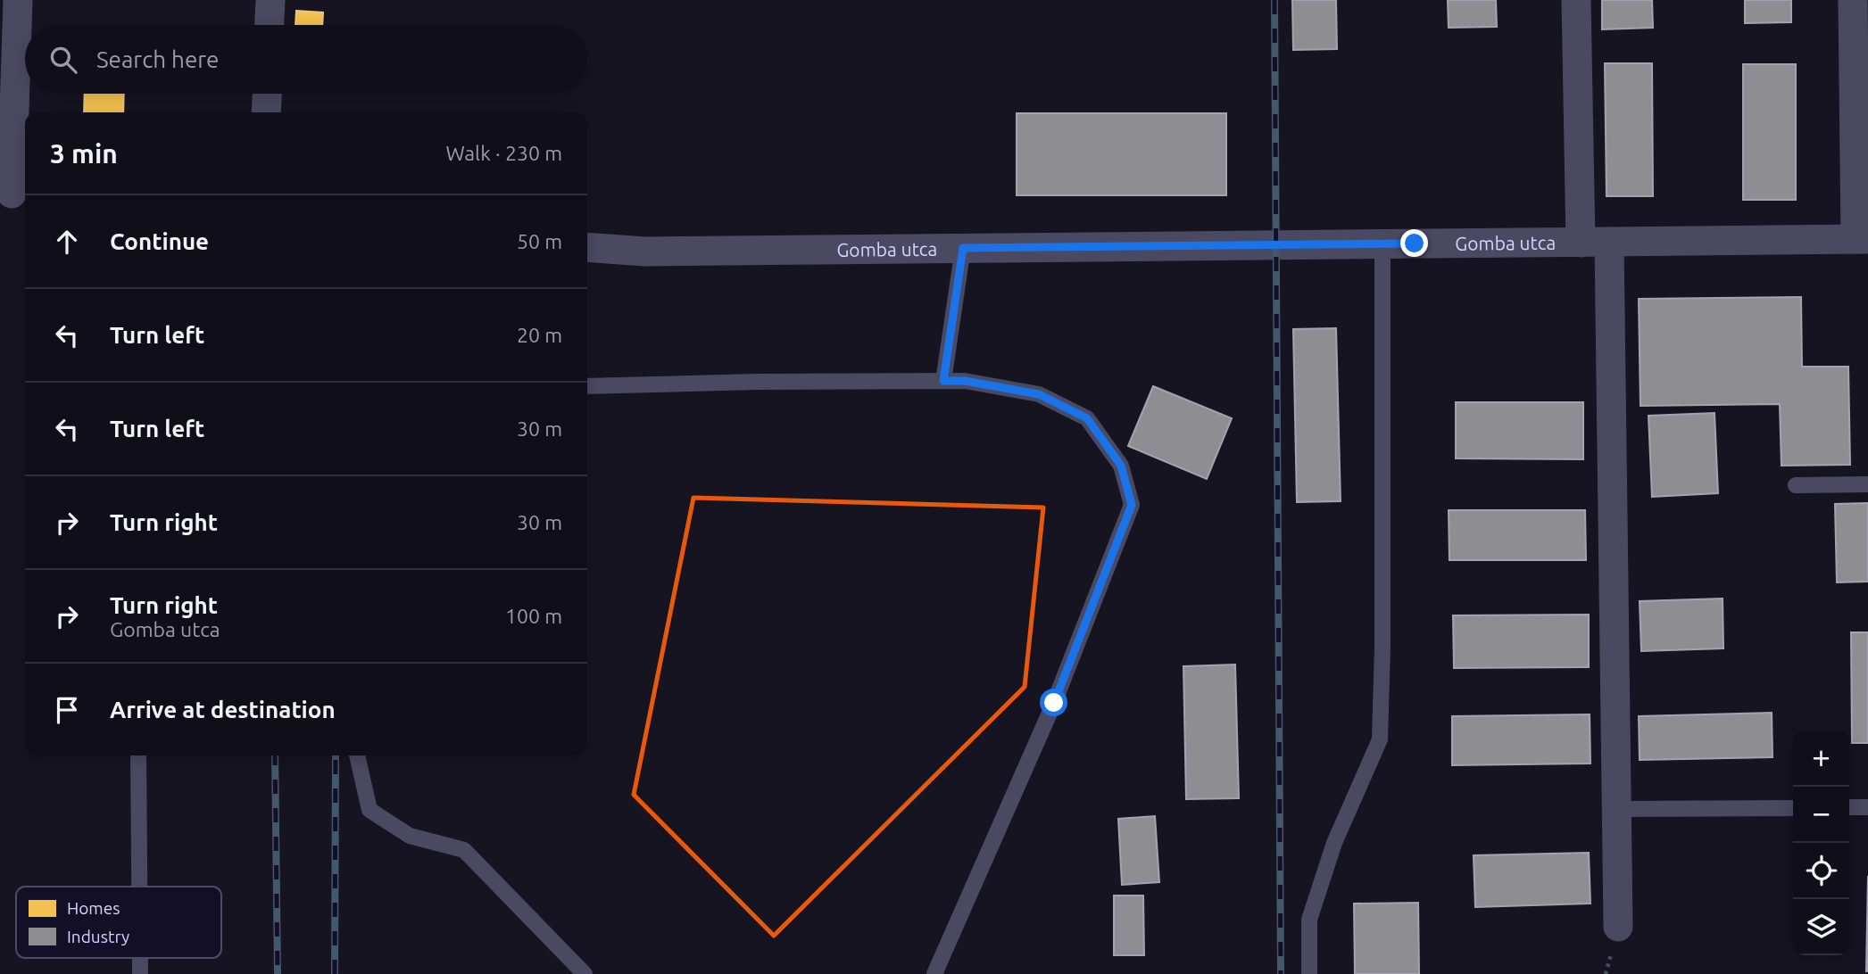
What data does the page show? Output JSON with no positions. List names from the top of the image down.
{
  "streets": {
    "street": ["Gomba utca"]
  },
  "legend": ["Homes", "Industry"],
  "page": {
    "search": "Search here",
    "heading": ["3 min", "Walk · 230 m"],
    "list": [
      ["Continue", "50 m"],
      ["Turn left", "20 m"],
      ["Turn left", "30 m"],
      ["Turn right", "30 m"],
      ["Turn right", "Gomba utca", "100 m"],
      "Arrive at destination"
    ],
    "map_buttons": ["+", "−"]
  }
}
